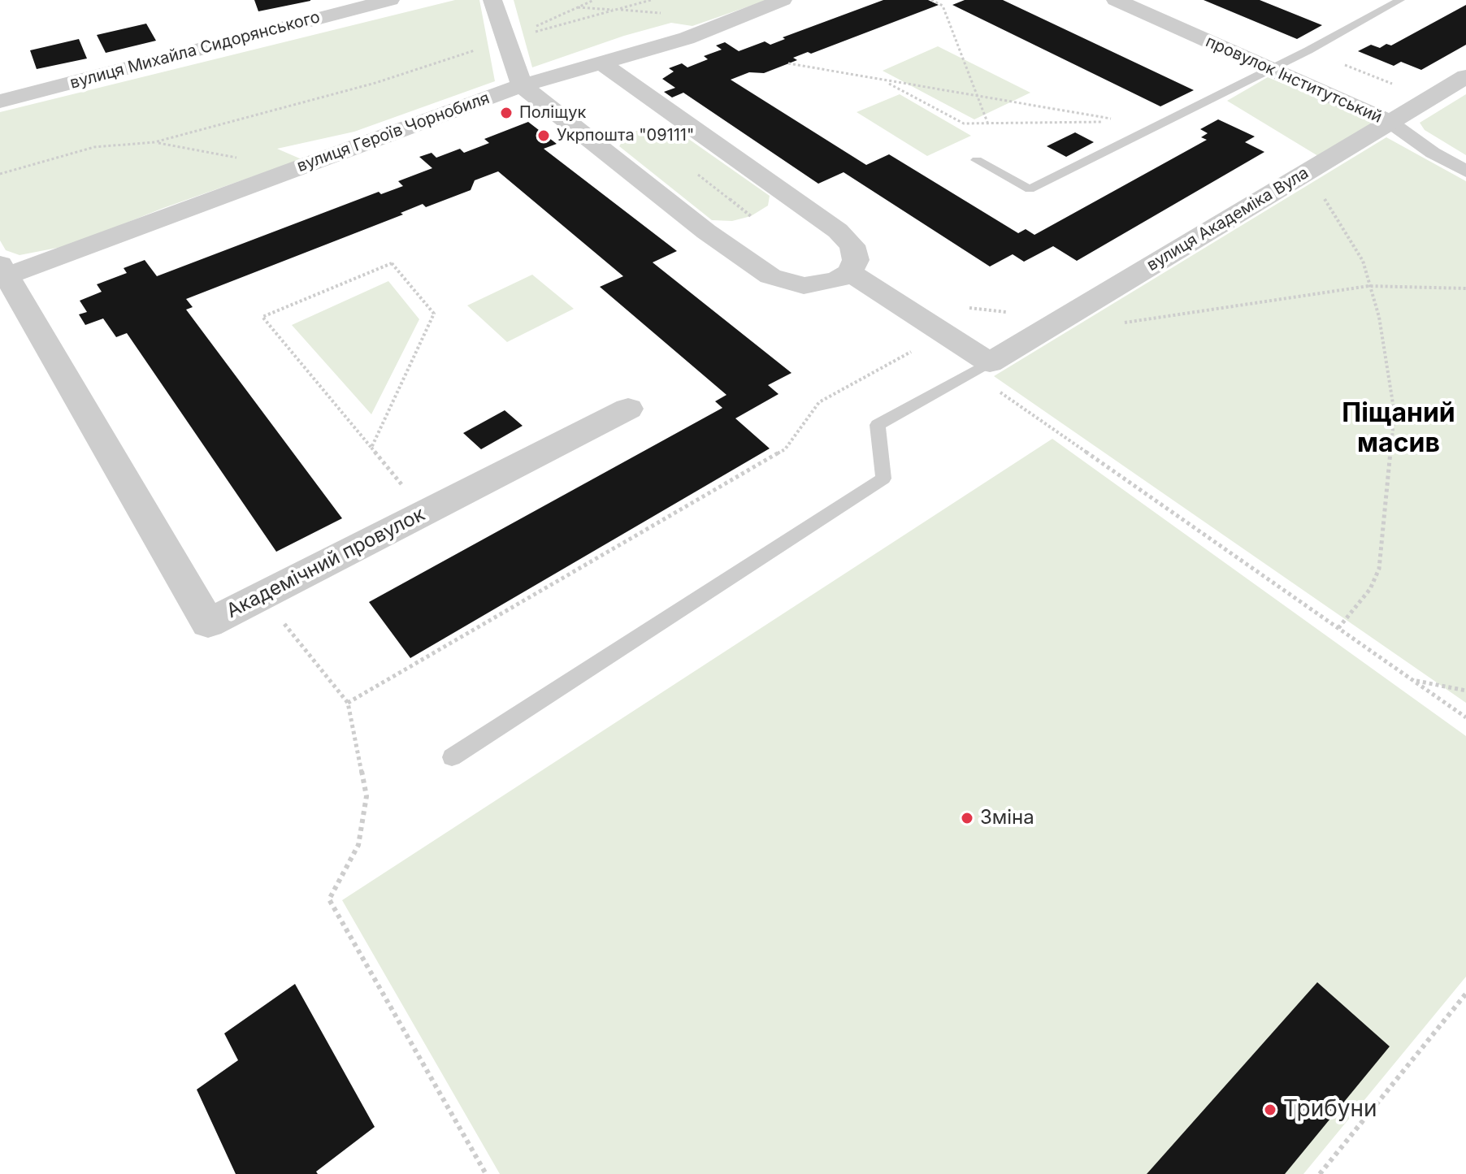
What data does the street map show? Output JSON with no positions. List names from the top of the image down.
{
  "streets": {
    "street": [
      "вулиця Михайла Сидорянського",
      "провулок Інститутський",
      "вулиця Героїв Чорнобиля",
      "вулиця Академіка Вула",
      "Академічний провулок"
    ]
  },
  "crossings": [
    ["провулок Інститутський", "вулиця Академіка Вула"],
    ["вулиця Героїв Чорнобиля", "Академічний провулок"]
  ],
  "districts": ["Піщаний масив"],
  "places": [
    "Поліщук",
    "Укрпошта \"09111\"",
    "Зміна",
    "Трибуни"
  ]
}
